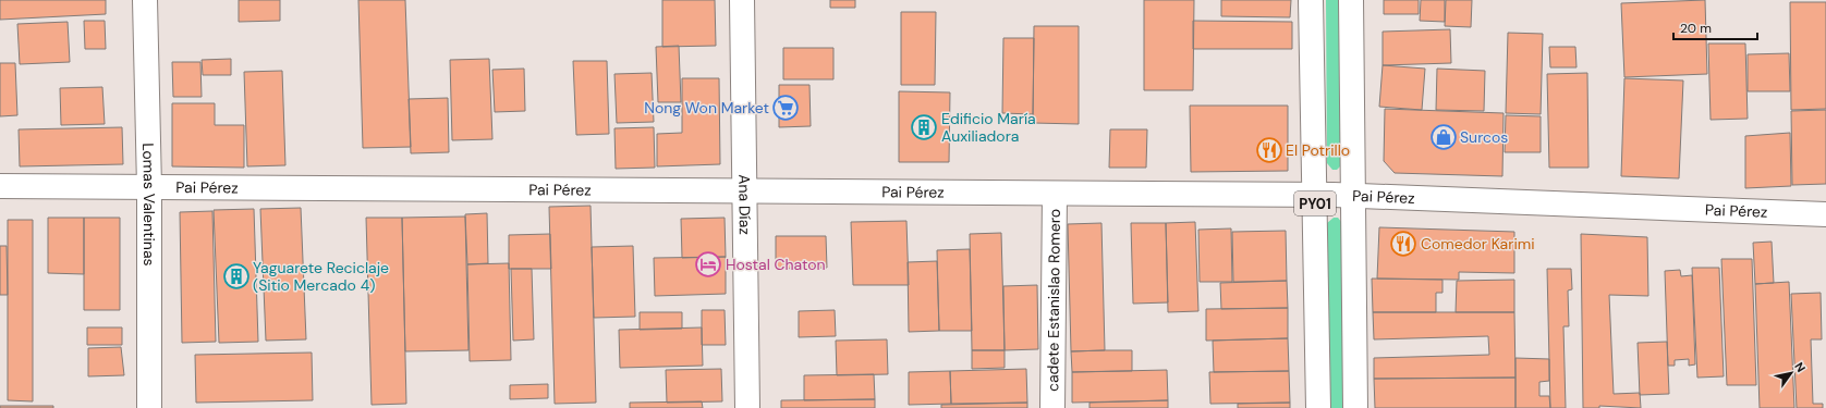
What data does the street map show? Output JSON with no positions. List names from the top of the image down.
{
  "streets": {
    "street": [
      "Pai Pérez",
      "Lomas Valentinas",
      "PY01",
      "Ana Díaz",
      "cadete Estanislao Romero"
    ]
  },
  "crossings": [
    ["Pai Pérez", "Lomas Valentinas"],
    ["Pai Pérez", "PY01"],
    ["Pai Pérez", "Ana Díaz"],
    ["Pai Pérez", "cadete Estanislao Romero"]
  ],
  "places": {
    "supermarket": ["Nong Won Market"],
    "building": ["Edificio María Auxiliadora", "Yaguarete Reciclaje (Sitio Mercado 4)"],
    "shop": ["Surcos"],
    "restaurant": ["El Potrillo", "Comedor Karimi"],
    "hotel": ["Hostal Chaton"]
  },
  "scale_bar": "20 m",
  "north": "top right"
}
